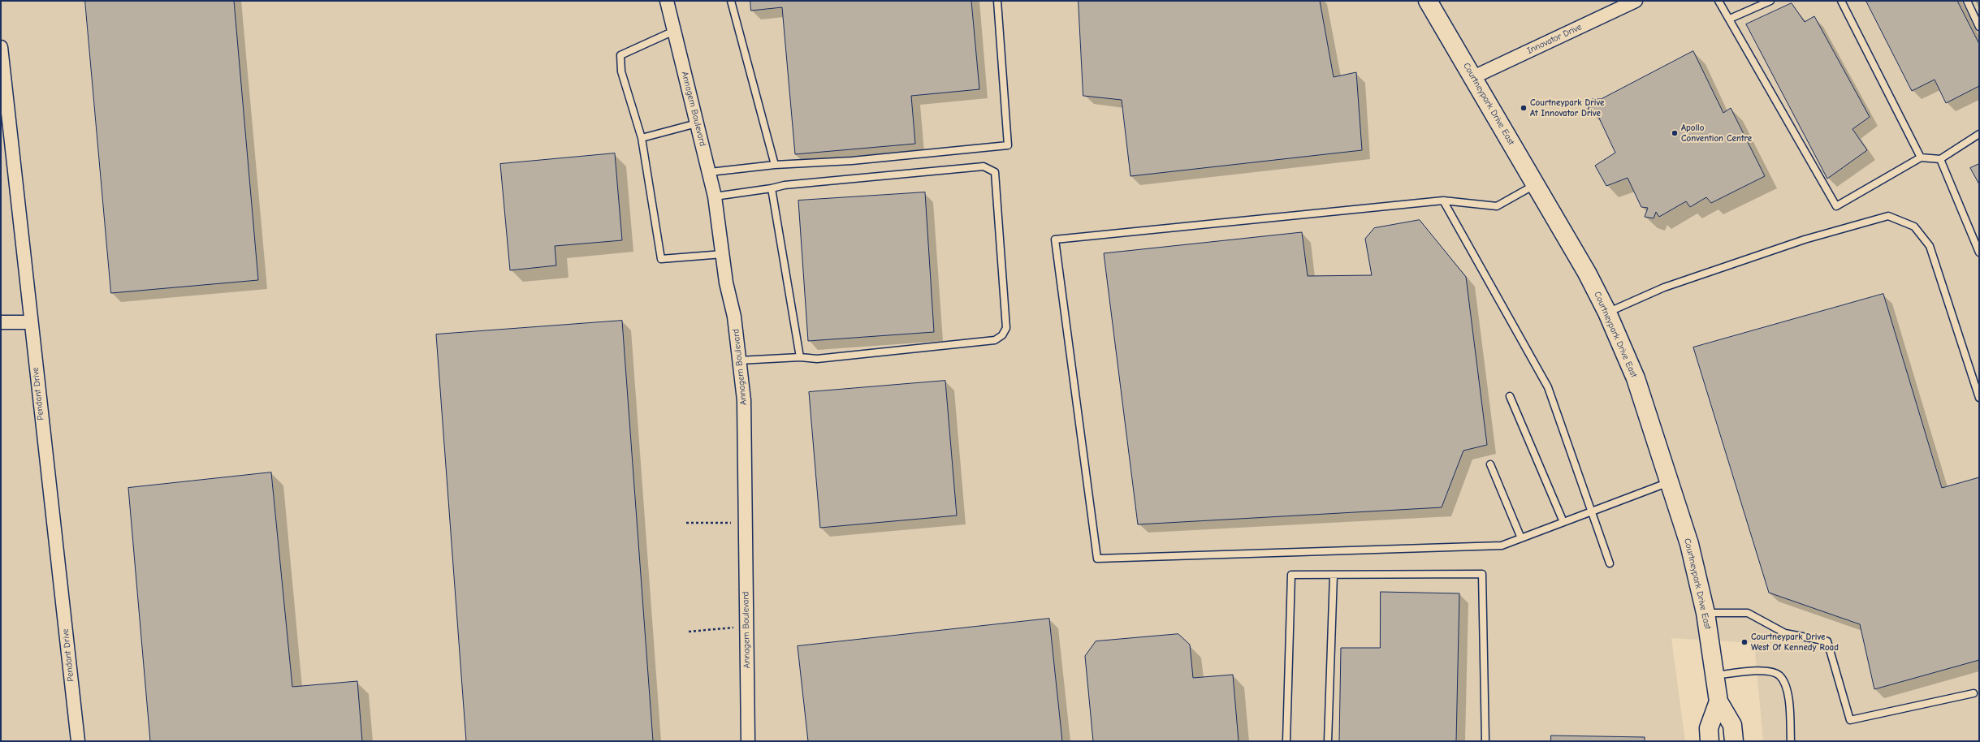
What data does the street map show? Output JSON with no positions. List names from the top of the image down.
{
  "streets": {
    "main road": ["Courtneypark Drive East"],
    "street": ["Innovator Drive", "Annagem Boulevard", "Pendant Drive"]
  },
  "crossings": [
    ["Innovator Drive", "Courtneypark Drive East"]
  ],
  "places": ["Courtneypark Drive At Innovator Drive", "Apollo Convention Centre", "Courtneypark Drive West Of Kennedy Road"]
}
